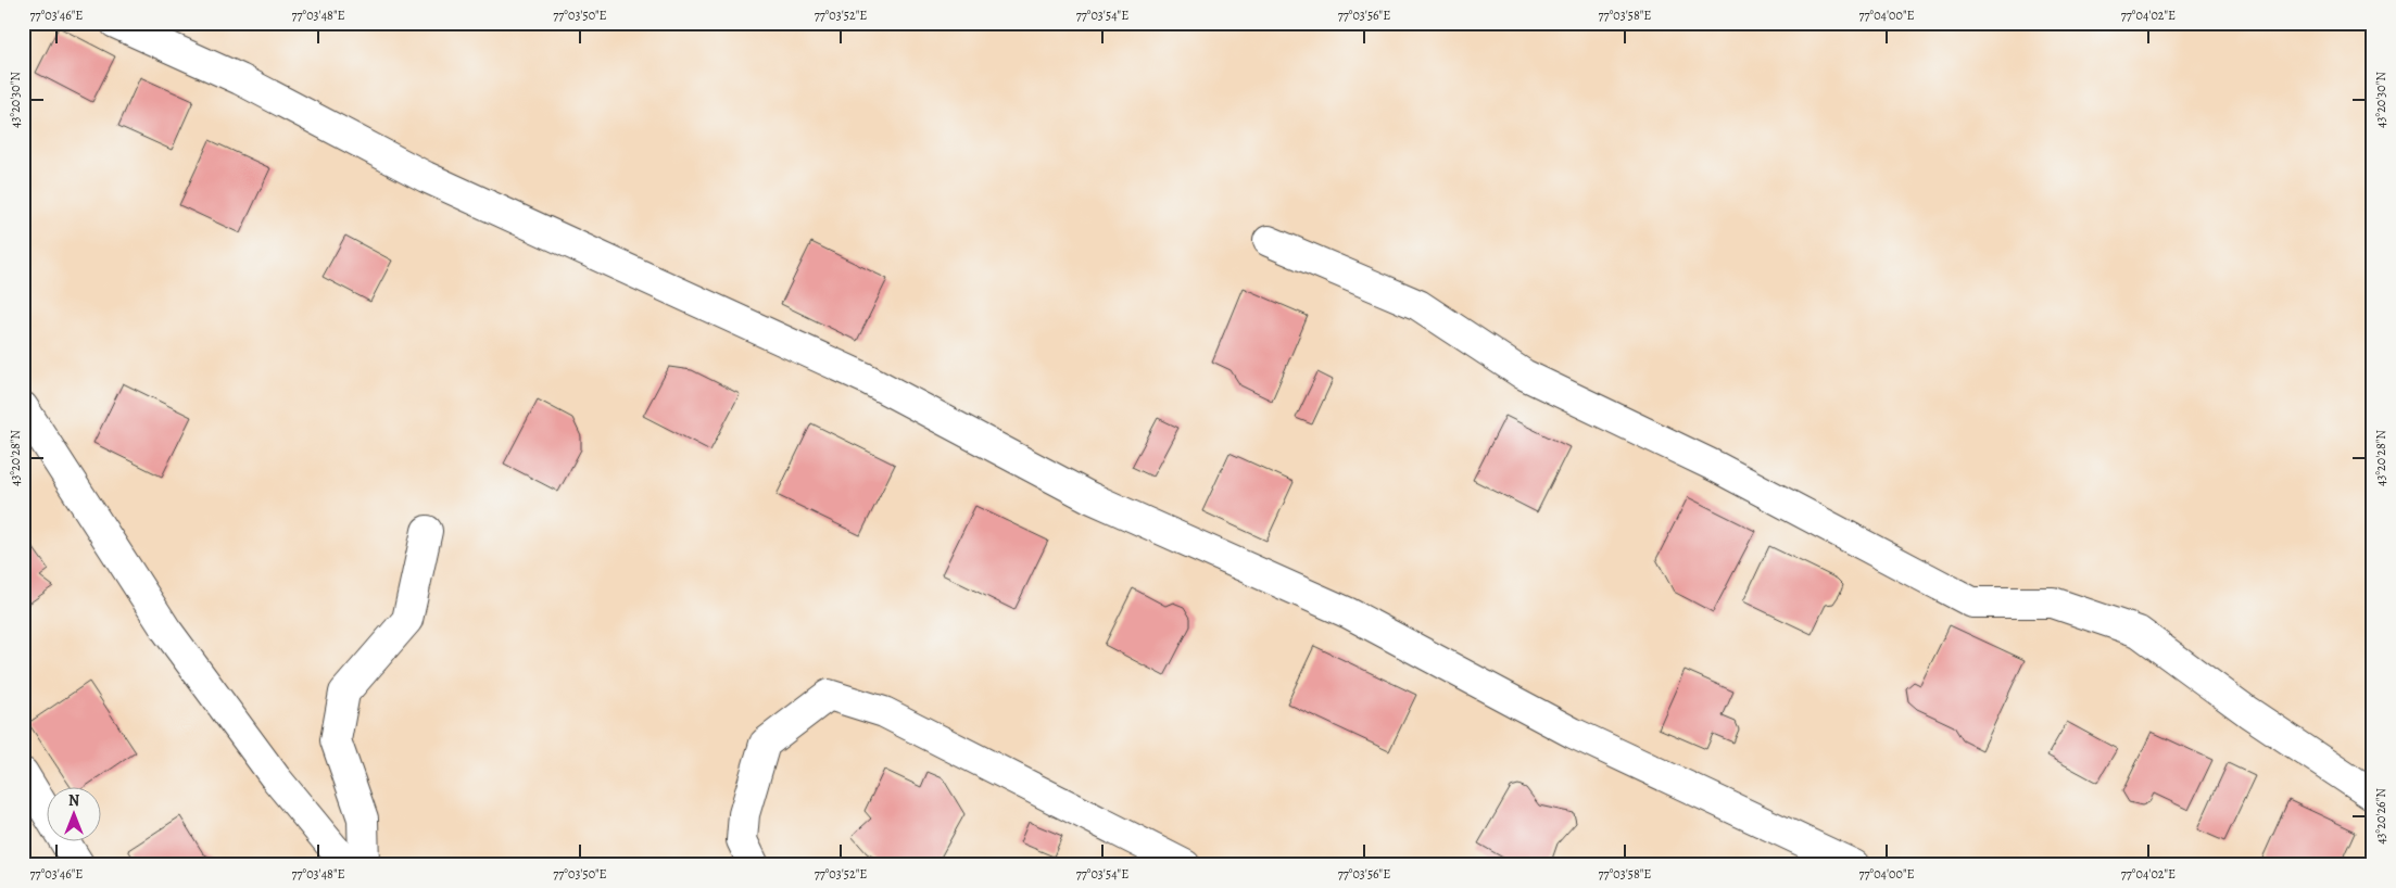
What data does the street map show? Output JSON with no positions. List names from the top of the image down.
{
  "north": "top",
  "coordinates": [
    "77°03'46\"E",
    "77°03'48\"E",
    "77°03'50\"E",
    "77°03'52\"E",
    "77°03'54\"E",
    "77°03'56\"E",
    "77°03'58\"E",
    "77°04'00\"E",
    "77°04'02\"E",
    "43°20'30\"N",
    "43°20'28\"N",
    "43°20'26\"N"
  ]
}
